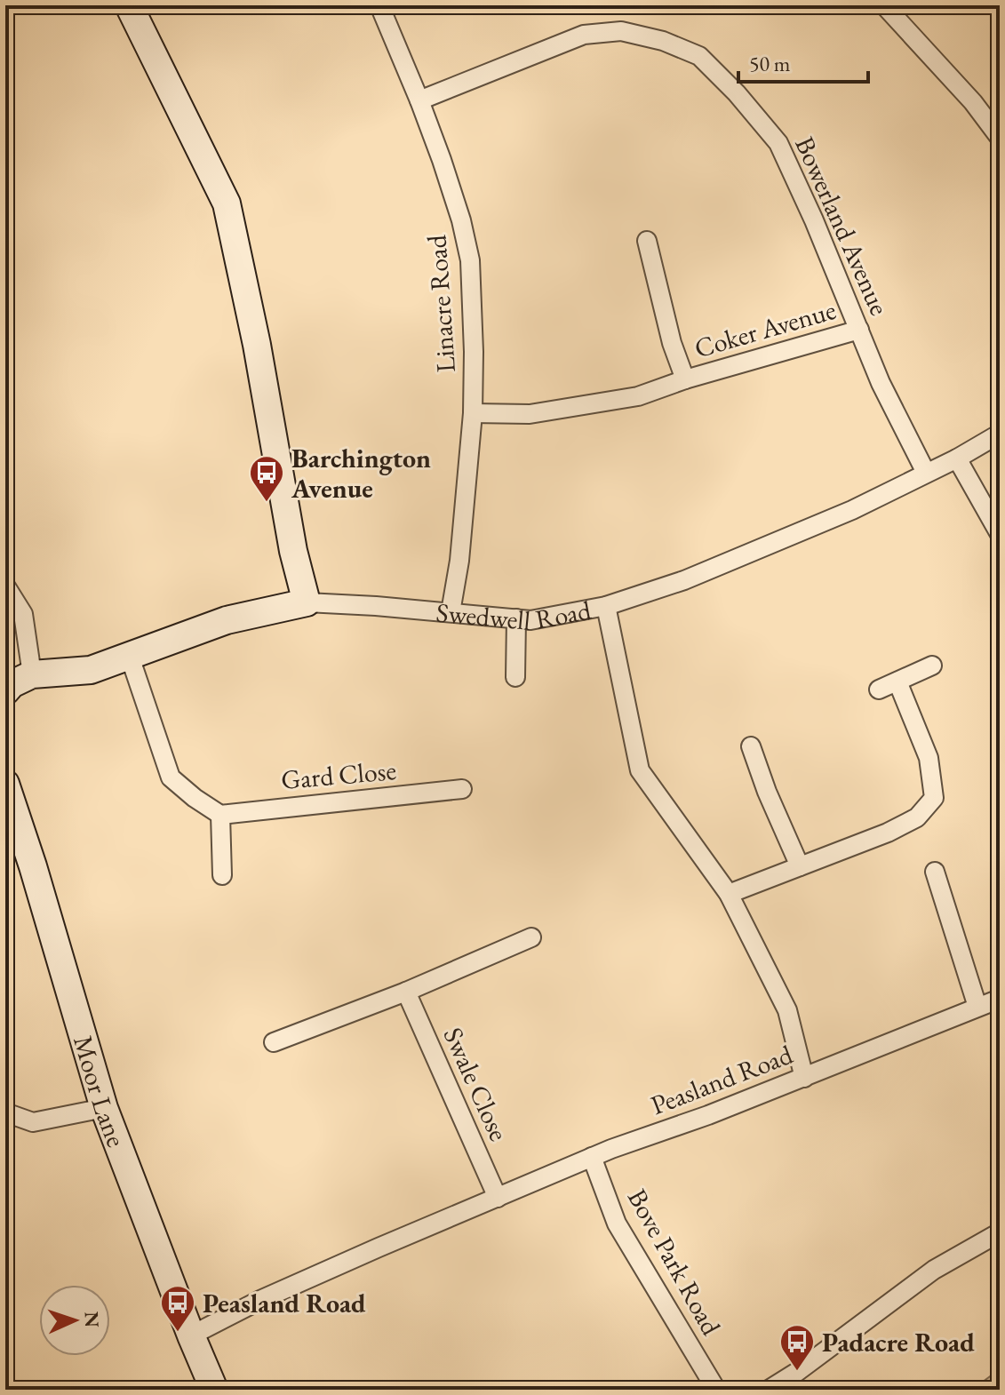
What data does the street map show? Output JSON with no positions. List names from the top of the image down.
{
  "streets": {
    "street": [
      "Bowerland Avenue",
      "Linacre Road",
      "Coker Avenue",
      "Swedwell Road",
      "Gard Close",
      "Peasland Road",
      "Swale Close",
      "Moor Lane",
      "Bove Park Road"
    ]
  },
  "crossings": [
    ["Bowerland Avenue", "Linacre Road"],
    ["Bowerland Avenue", "Coker Avenue"],
    ["Bowerland Avenue", "Swedwell Road"],
    ["Linacre Road", "Coker Avenue"],
    ["Linacre Road", "Swedwell Road"],
    ["Peasland Road", "Swale Close"],
    ["Peasland Road", "Moor Lane"],
    ["Peasland Road", "Bove Park Road"]
  ],
  "places": {
    "bus stop": ["Barchington Avenue", "Peasland Road", "Padacre Road"]
  },
  "scale_bar": "50 m",
  "north": "right"
}
